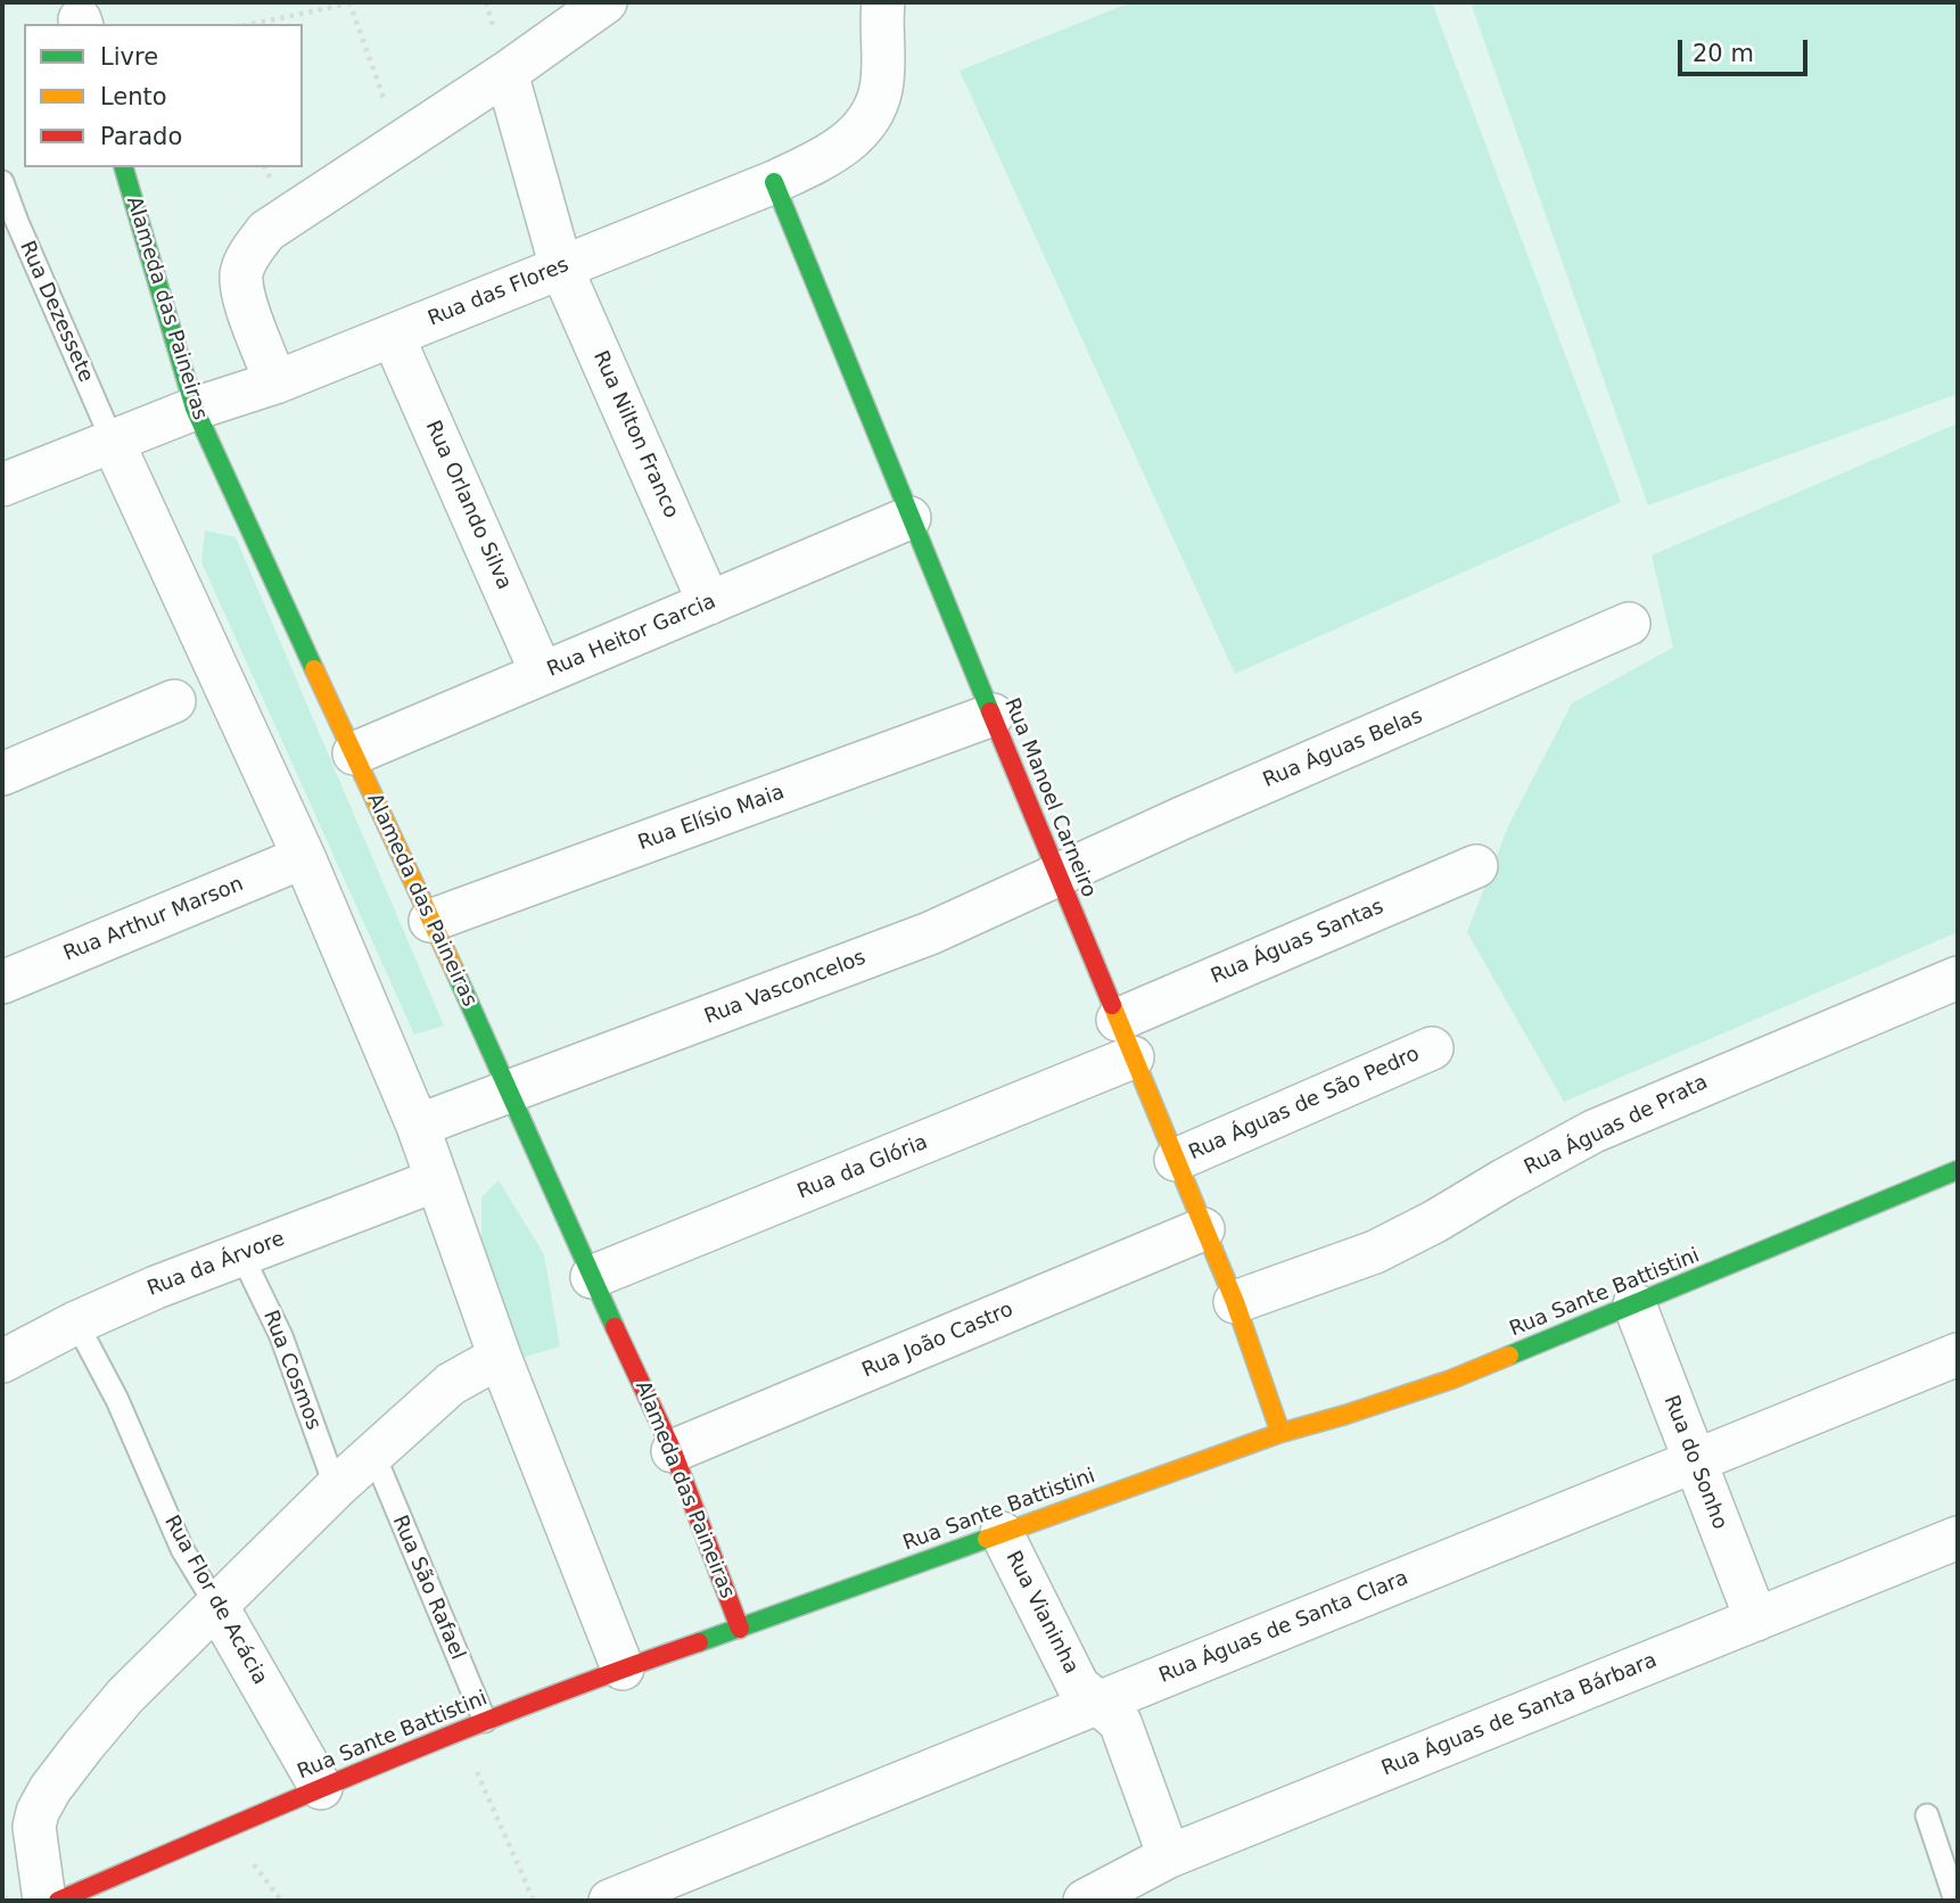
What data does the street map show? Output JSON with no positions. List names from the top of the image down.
{
  "streets": {
    "street": [
      "Rua das Flores",
      "Alameda das Paineiras",
      "Rua Nilton Franco",
      "Rua Orlando Silva",
      "Rua Heitor Garcia",
      "Rua Águas Belas",
      "Rua Manoel Carneiro",
      "Rua Elísio Maia",
      "Rua Arthur Marson",
      "Rua Águas Santas",
      "Rua Vasconcelos",
      "Rua Águas de São Pedro",
      "Rua Águas de Prata",
      "Rua da Glória",
      "Rua da Árvore",
      "Rua Sante Battistini",
      "Rua João Castro",
      "Rua do Sonho",
      "Rua Flor de Acácia",
      "Rua Vianinha",
      "Rua Águas de Santa Clara",
      "Rua Águas de Santa Bárbara"
    ],
    "lane": ["Rua Dezessete", "Rua Cosmos", "Rua São Rafael"]
  },
  "crossings": [
    ["Rua das Flores", "Alameda das Paineiras"],
    ["Rua das Flores", "Rua Dezessete"],
    ["Rua das Flores", "Rua Nilton Franco"],
    ["Rua das Flores", "Rua Orlando Silva"],
    ["Rua das Flores", "Rua Manoel Carneiro"],
    ["Alameda das Paineiras", "Rua Heitor Garcia"],
    ["Alameda das Paineiras", "Rua Elísio Maia"],
    ["Alameda das Paineiras", "Rua Vasconcelos"],
    ["Alameda das Paineiras", "Rua da Glória"],
    ["Alameda das Paineiras", "Rua Sante Battistini"],
    ["Alameda das Paineiras", "Rua João Castro"],
    ["Rua Nilton Franco", "Rua Heitor Garcia"],
    ["Rua Orlando Silva", "Rua Heitor Garcia"],
    ["Rua Heitor Garcia", "Rua Manoel Carneiro"],
    ["Rua Águas Belas", "Rua Manoel Carneiro"],
    ["Rua Águas Belas", "Rua Vasconcelos"],
    ["Rua Manoel Carneiro", "Rua Elísio Maia"],
    ["Rua Manoel Carneiro", "Rua Águas Santas"],
    ["Rua Manoel Carneiro", "Rua Vasconcelos"],
    ["Rua Manoel Carneiro", "Rua Águas de São Pedro"],
    ["Rua Manoel Carneiro", "Rua Águas de Prata"],
    ["Rua Manoel Carneiro", "Rua da Glória"],
    ["Rua Manoel Carneiro", "Rua Sante Battistini"],
    ["Rua Manoel Carneiro", "Rua João Castro"],
    ["Rua da Árvore", "Rua Cosmos"],
    ["Rua da Árvore", "Rua Flor de Acácia"],
    ["Rua Sante Battistini", "Rua do Sonho"],
    ["Rua Sante Battistini", "Rua São Rafael"],
    ["Rua Sante Battistini", "Rua Flor de Acácia"],
    ["Rua Sante Battistini", "Rua Vianinha"],
    ["Rua do Sonho", "Rua Águas de Santa Clara"],
    ["Rua do Sonho", "Rua Águas de Santa Bárbara"],
    ["Rua Vianinha", "Rua Águas de Santa Clara"],
    ["Rua Vianinha", "Rua Águas de Santa Bárbara"]
  ],
  "legend": ["Livre", "Lento", "Parado"],
  "scale_bar": "20 m"
}
